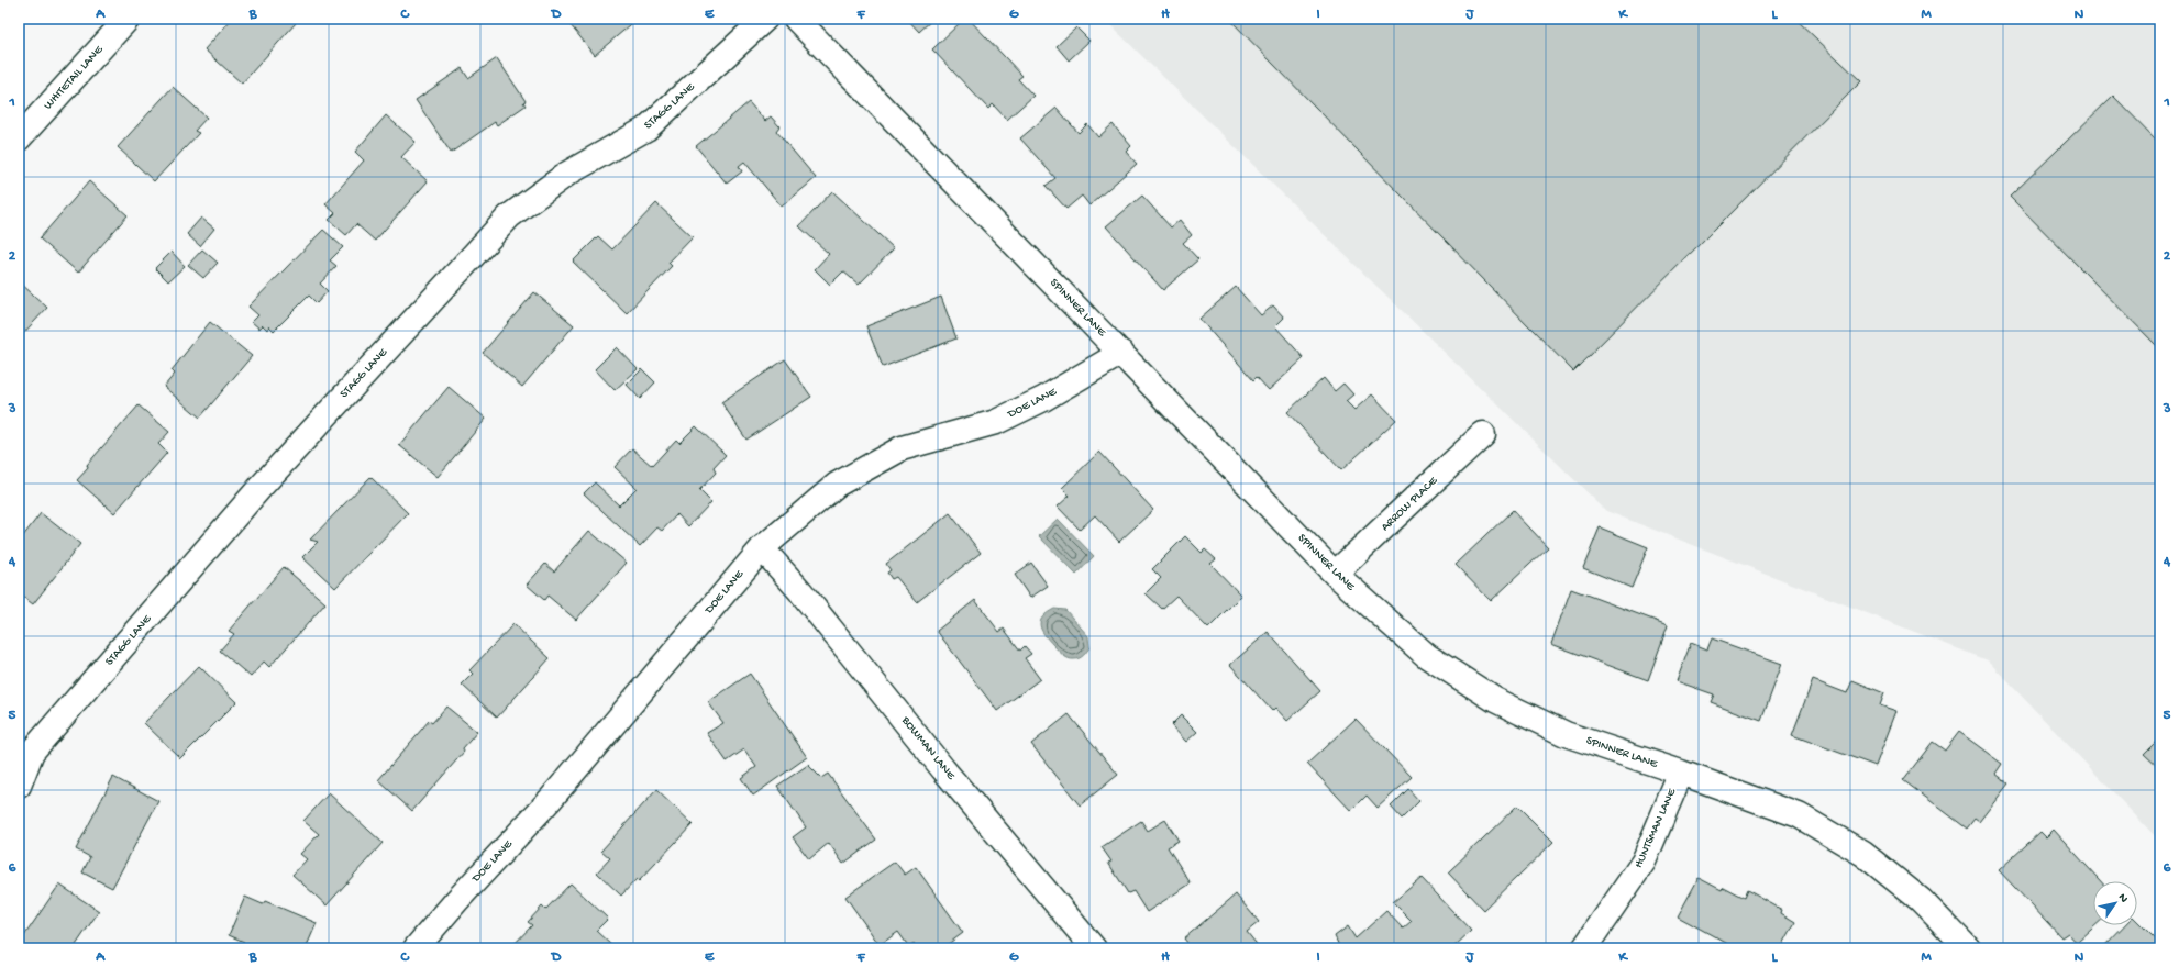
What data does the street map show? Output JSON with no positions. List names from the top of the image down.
{
  "streets": {
    "street": [
      "WHITETAIL LANE",
      "STAGG LANE",
      "SPINNER LANE",
      "DOE LANE",
      "ARROW PLACE",
      "BOWMAN LANE",
      "HUNTSMAN LANE"
    ]
  },
  "crossings": [
    ["SPINNER LANE", "DOE LANE"],
    ["SPINNER LANE", "ARROW PLACE"],
    ["SPINNER LANE", "HUNTSMAN LANE"],
    ["DOE LANE", "BOWMAN LANE"]
  ],
  "north": "top right",
  "grid": {
    "columns": [
      "A",
      "B",
      "C",
      "D",
      "E",
      "F",
      "G",
      "H",
      "I",
      "J",
      "K",
      "L",
      "M",
      "N"
    ],
    "rows": [
      "1",
      "2",
      "3",
      "4",
      "5",
      "6"
    ]
  }
}
